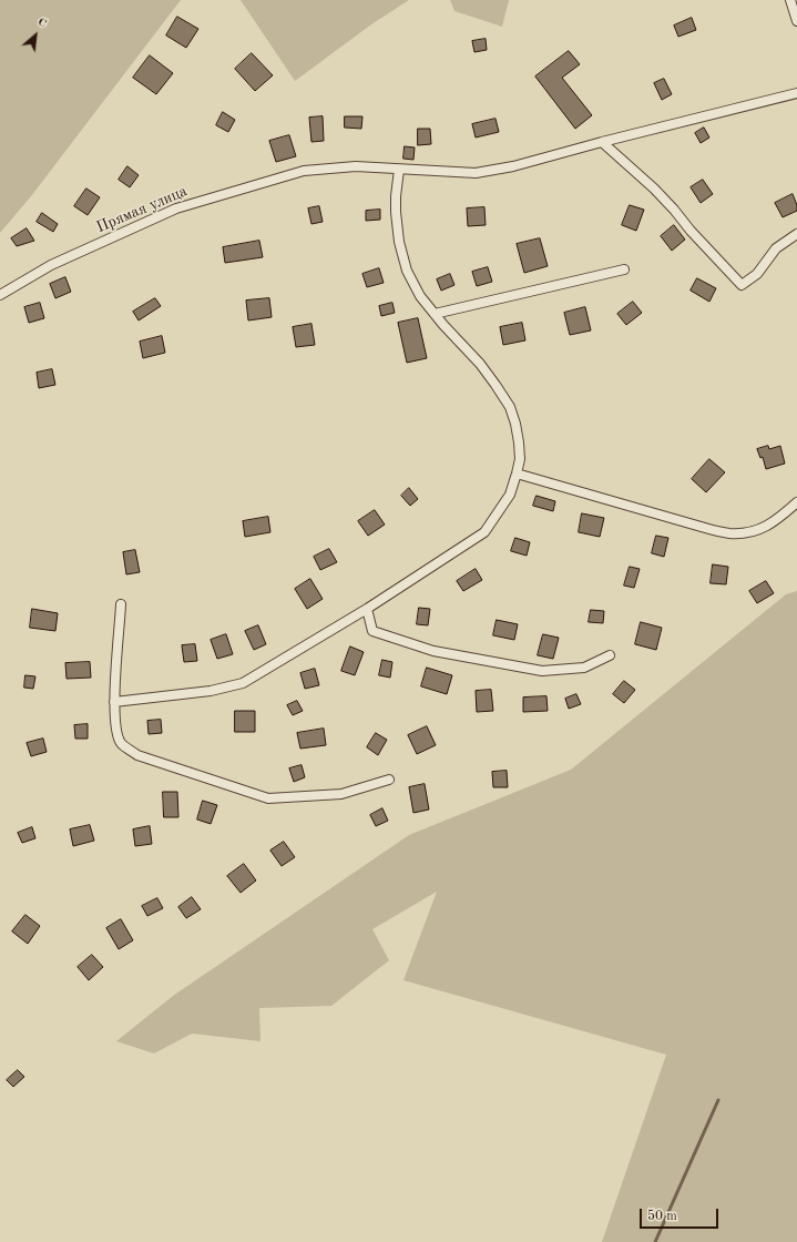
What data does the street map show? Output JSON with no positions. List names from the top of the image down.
{
  "streets": {
    "street": ["Прямая улица"]
  },
  "scale_bar": "50 m",
  "north": "top right"
}
